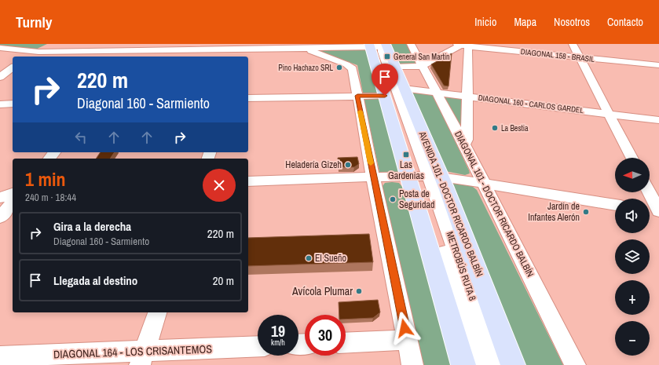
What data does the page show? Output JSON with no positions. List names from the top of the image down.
{
  "streets": {
    "main road": ["AVENIDA 101 - DOCTOR RICARDO BALBÍN"],
    "street": [
      "DIAGONAL 158 - BRASIL",
      "DIAGONAL 160 - CARLOS GARDEL",
      "DIAGONAL 101 - DOCTOR RICARDO BALBÍN",
      "METROBÚS RUTA 8",
      "DIAGONAL 164 - LOS CRISANTEMOS"
    ]
  },
  "crossings": [
    ["DIAGONAL 160 - CARLOS GARDEL", "AVENIDA 101 - DOCTOR RICARDO BALBÍN"],
    ["DIAGONAL 160 - CARLOS GARDEL", "DIAGONAL 101 - DOCTOR RICARDO BALBÍN"],
    ["AVENIDA 101 - DOCTOR RICARDO BALBÍN", "METROBÚS RUTA 8"]
  ],
  "places": {
    "transit": ["General San Martín", "Las Gardenias"],
    "other": [
      "Pino Hachazo SRL",
      "La Bestia",
      "Heladería Gizeh",
      "Posta de Seguridad",
      "Jardín de Infantes Alerón",
      "El Sueño",
      "Avícola Plumar"
    ]
  },
  "north": "left",
  "page": {
    "header": "Turnly",
    "nav": [
      "Inicio",
      "Mapa",
      "Nosotros",
      "Contacto"
    ],
    "turn": ["220 m", "Diagonal 160 - Sarmiento"],
    "map_buttons": ["+", "−"],
    "heading": ["1 min", "240 m · 18:44"],
    "list": [
      {
        "name": "Gira a la derecha",
        "note": "Diagonal 160 - Sarmiento",
        "value": "220 m"
      },
      {
        "name": "Llegada al destino",
        "value": "20 m"
      }
    ],
    "speed": "19 km/h",
    "limit": "30"
  }
}
